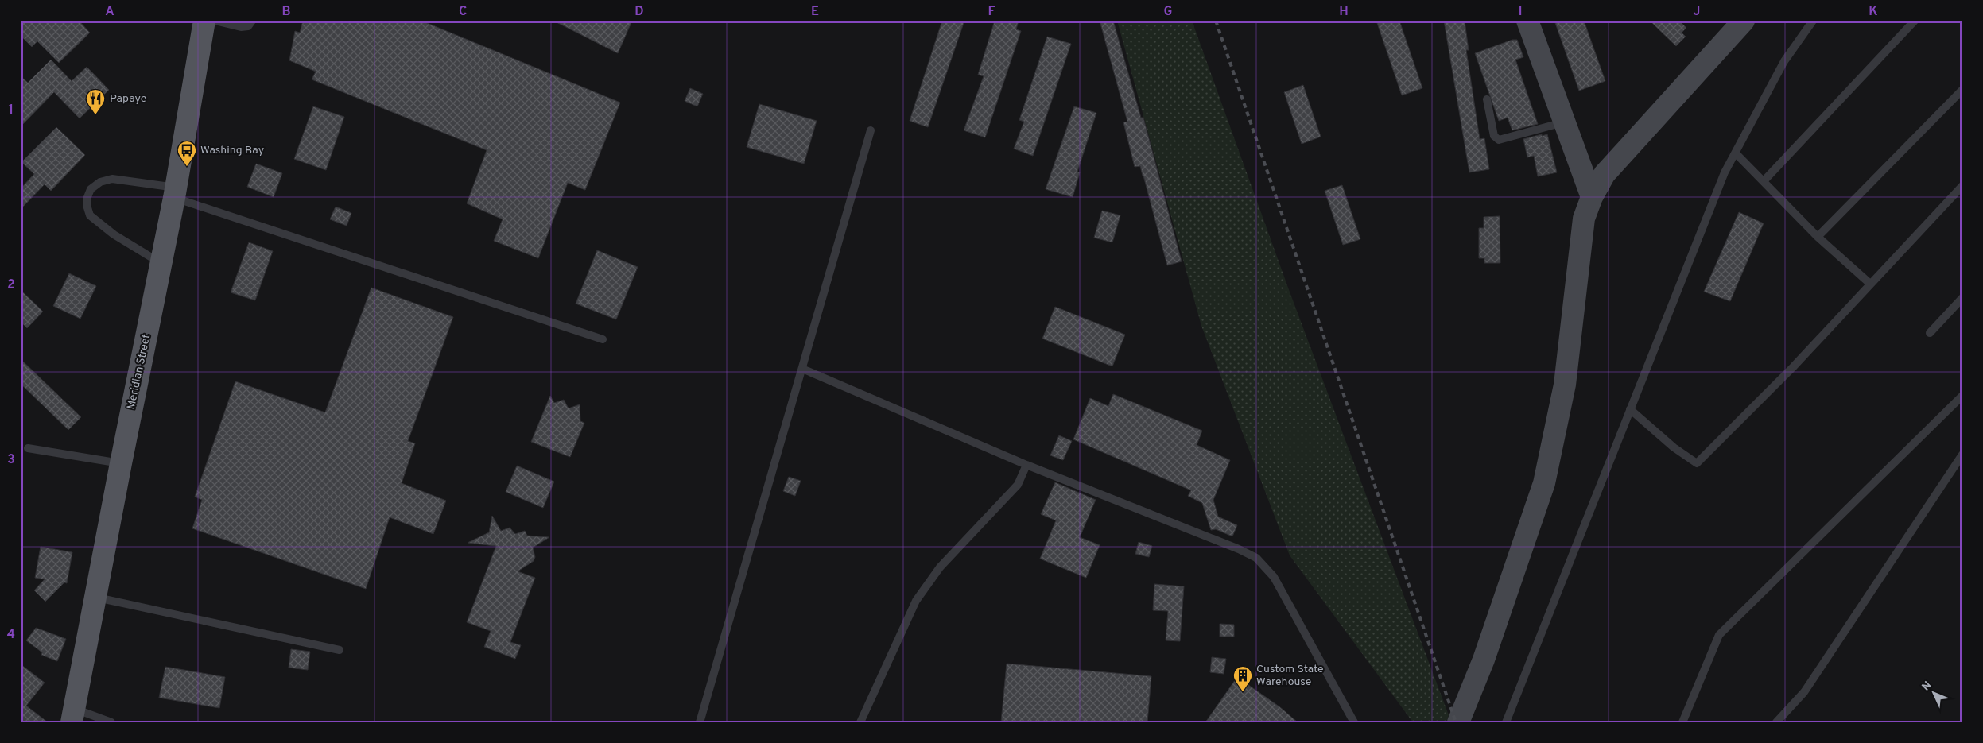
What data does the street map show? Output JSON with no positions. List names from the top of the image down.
{
  "streets": {
    "main road": ["Meridian Street"]
  },
  "places": {
    "restaurant": ["Papaye"],
    "bus stop": ["Washing Bay"],
    "building": ["Custom State Warehouse"]
  },
  "north": "top left",
  "grid": {
    "columns": [
      "A",
      "B",
      "C",
      "D",
      "E",
      "F",
      "G",
      "H",
      "I",
      "J",
      "K"
    ],
    "rows": [
      "1",
      "2",
      "3",
      "4"
    ]
  }
}
